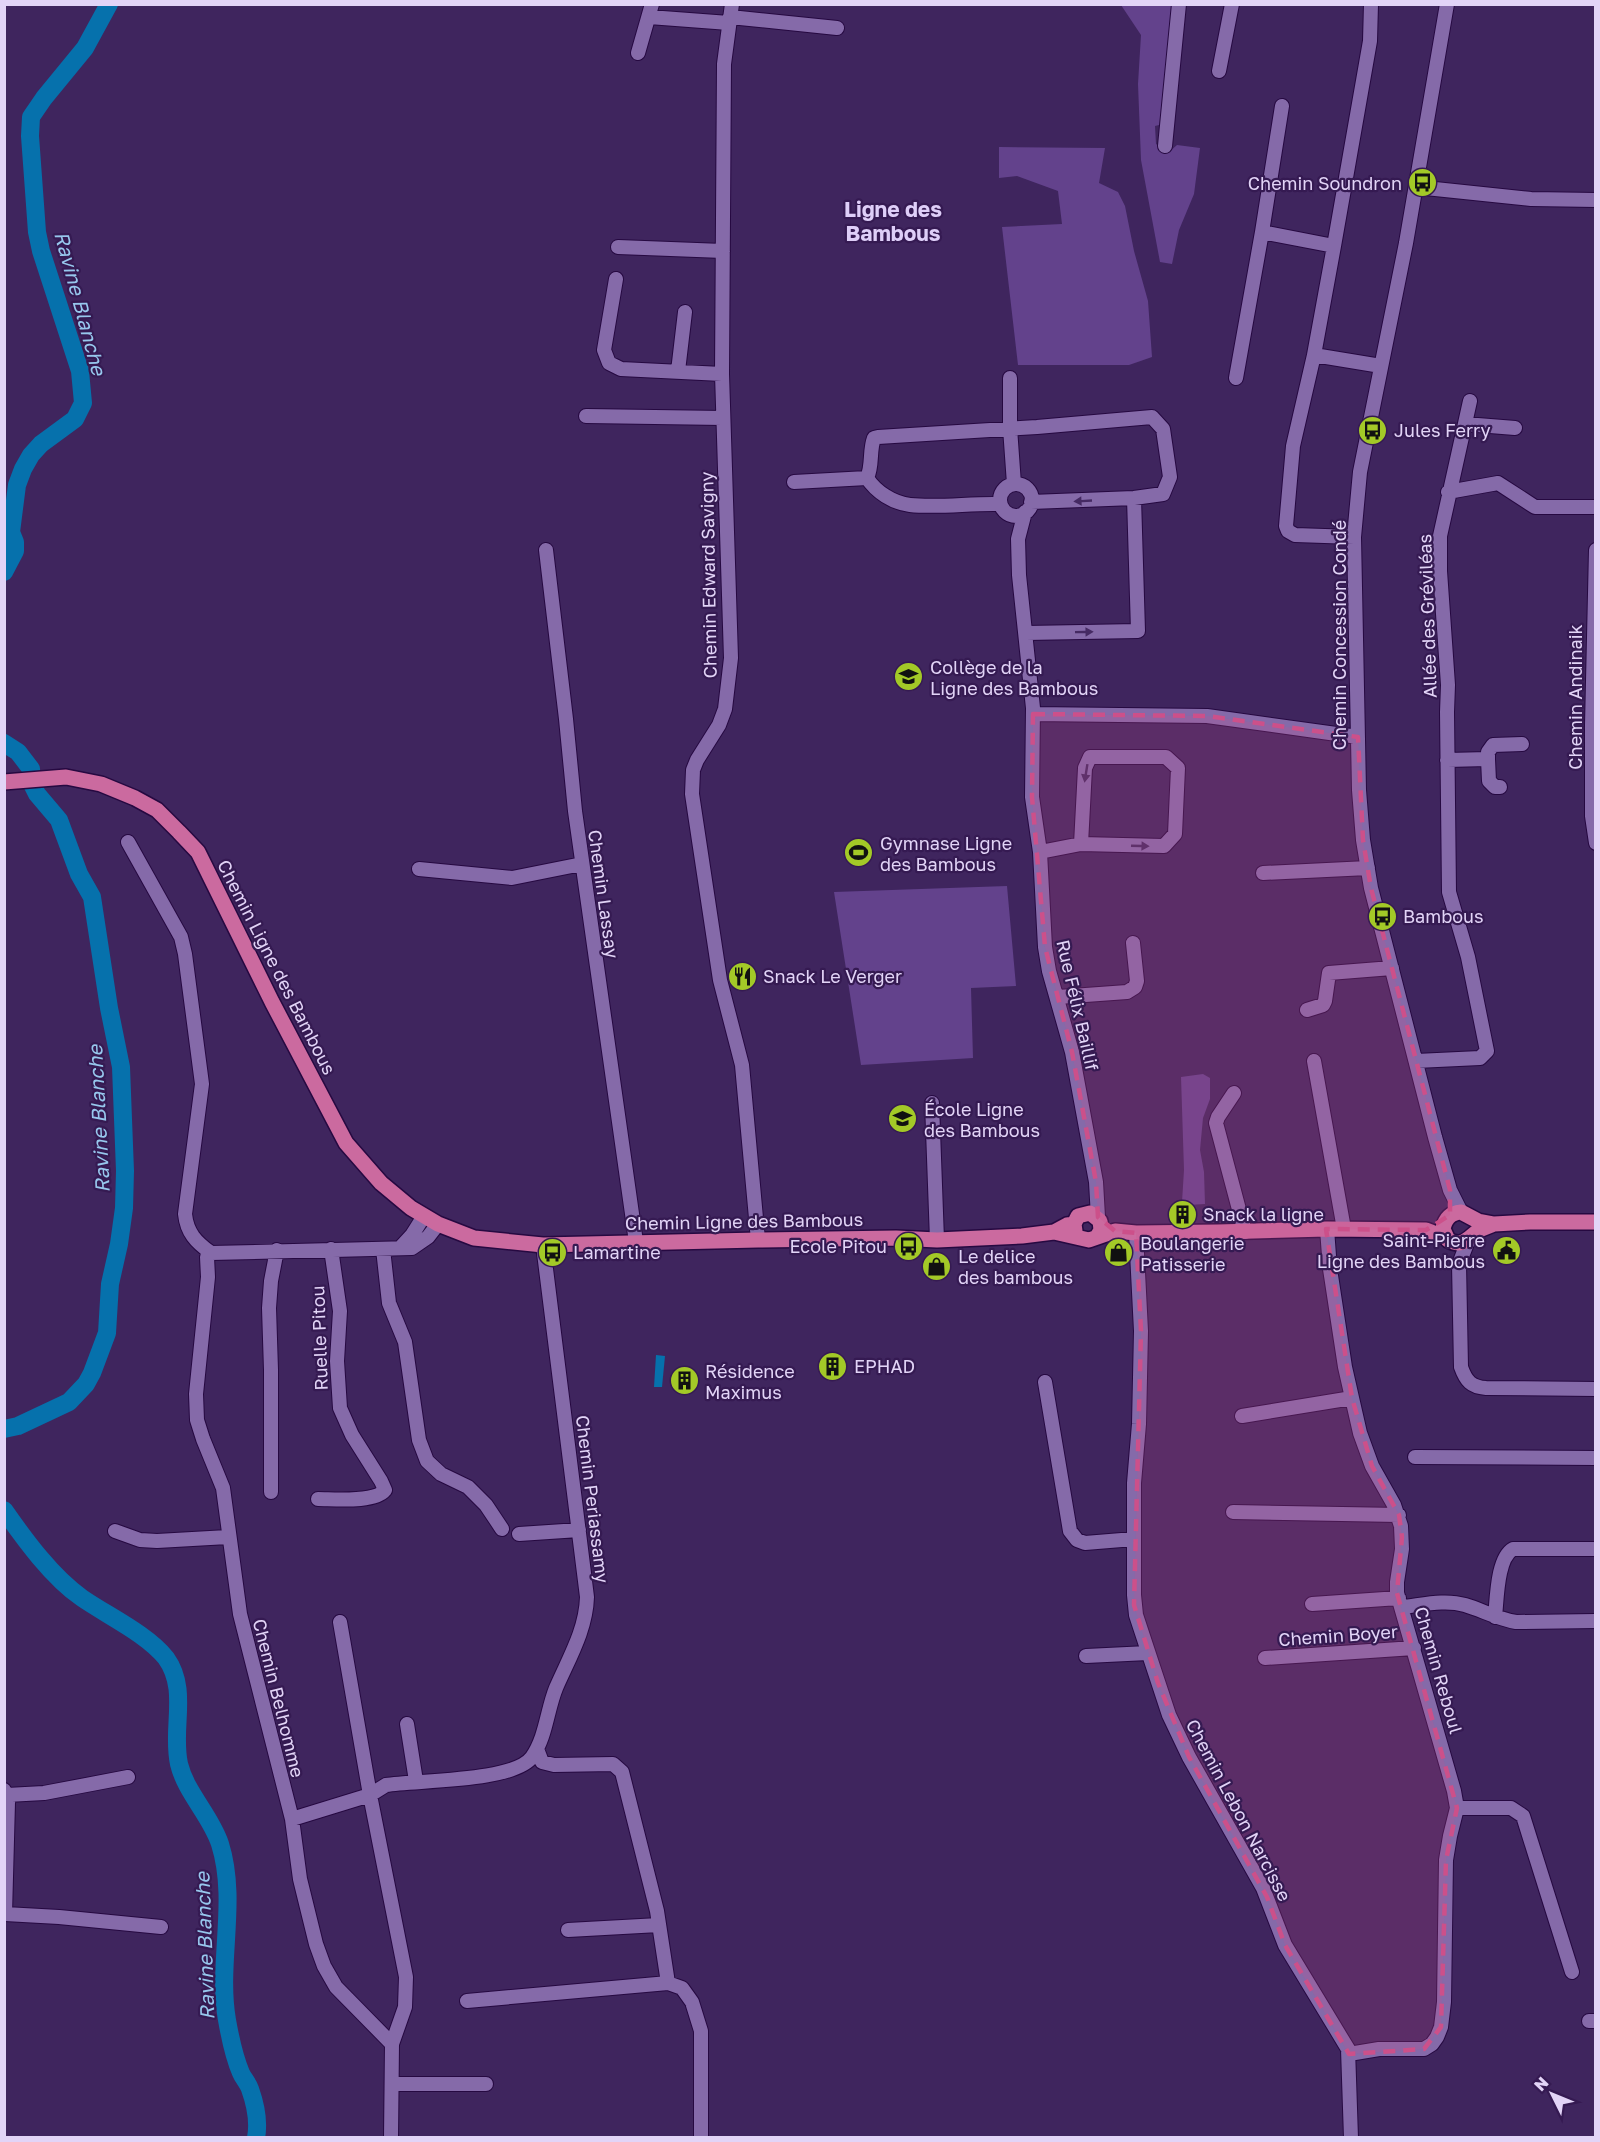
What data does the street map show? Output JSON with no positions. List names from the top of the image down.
{
  "streets": {
    "main road": ["Chemin Ligne des Bambous"],
    "street": [
      "Chemin Edward Savigny",
      "Allée des Gréviléas",
      "Chemin Concession Condé",
      "Chemin Andinaik",
      "Chemin Lassay",
      "Rue Félix Baillif",
      "Ruelle Pitou",
      "Chemin Periassamy",
      "Chemin Boyer",
      "Chemin Reboul",
      "Chemin Belhomme",
      "Chemin Lebon Narcisse"
    ]
  },
  "crossings": [
    ["Chemin Edward Savigny", "Chemin Ligne des Bambous"],
    ["Allée des Gréviléas", "Chemin Concession Condé"],
    ["Chemin Lassay", "Chemin Ligne des Bambous"],
    ["Chemin Ligne des Bambous", "Rue Félix Baillif"],
    ["Chemin Ligne des Bambous", "Chemin Periassamy"],
    ["Chemin Boyer", "Chemin Reboul"],
    ["Chemin Reboul", "Chemin Lebon Narcisse"]
  ],
  "districts": ["Ligne des Bambous"],
  "water": ["Ravine Blanche"],
  "places": {
    "bus stop": [
      "Chemin Soundron",
      "Jules Ferry",
      "Bambous",
      "Ecole Pitou",
      "Lamartine"
    ],
    "school or university": ["Collège de la Ligne des Bambous", "École Ligne des Bambous"],
    "sports": ["Gymnase Ligne des Bambous"],
    "restaurant": ["Snack Le Verger"],
    "building": ["Snack la ligne", "EPHAD", "Résidence Maximus"],
    "public building": ["Saint-Pierre Ligne des Bambous"],
    "shop": ["Boulangerie Patisserie", "Le delice des bambous"]
  },
  "north": "top left"
}
